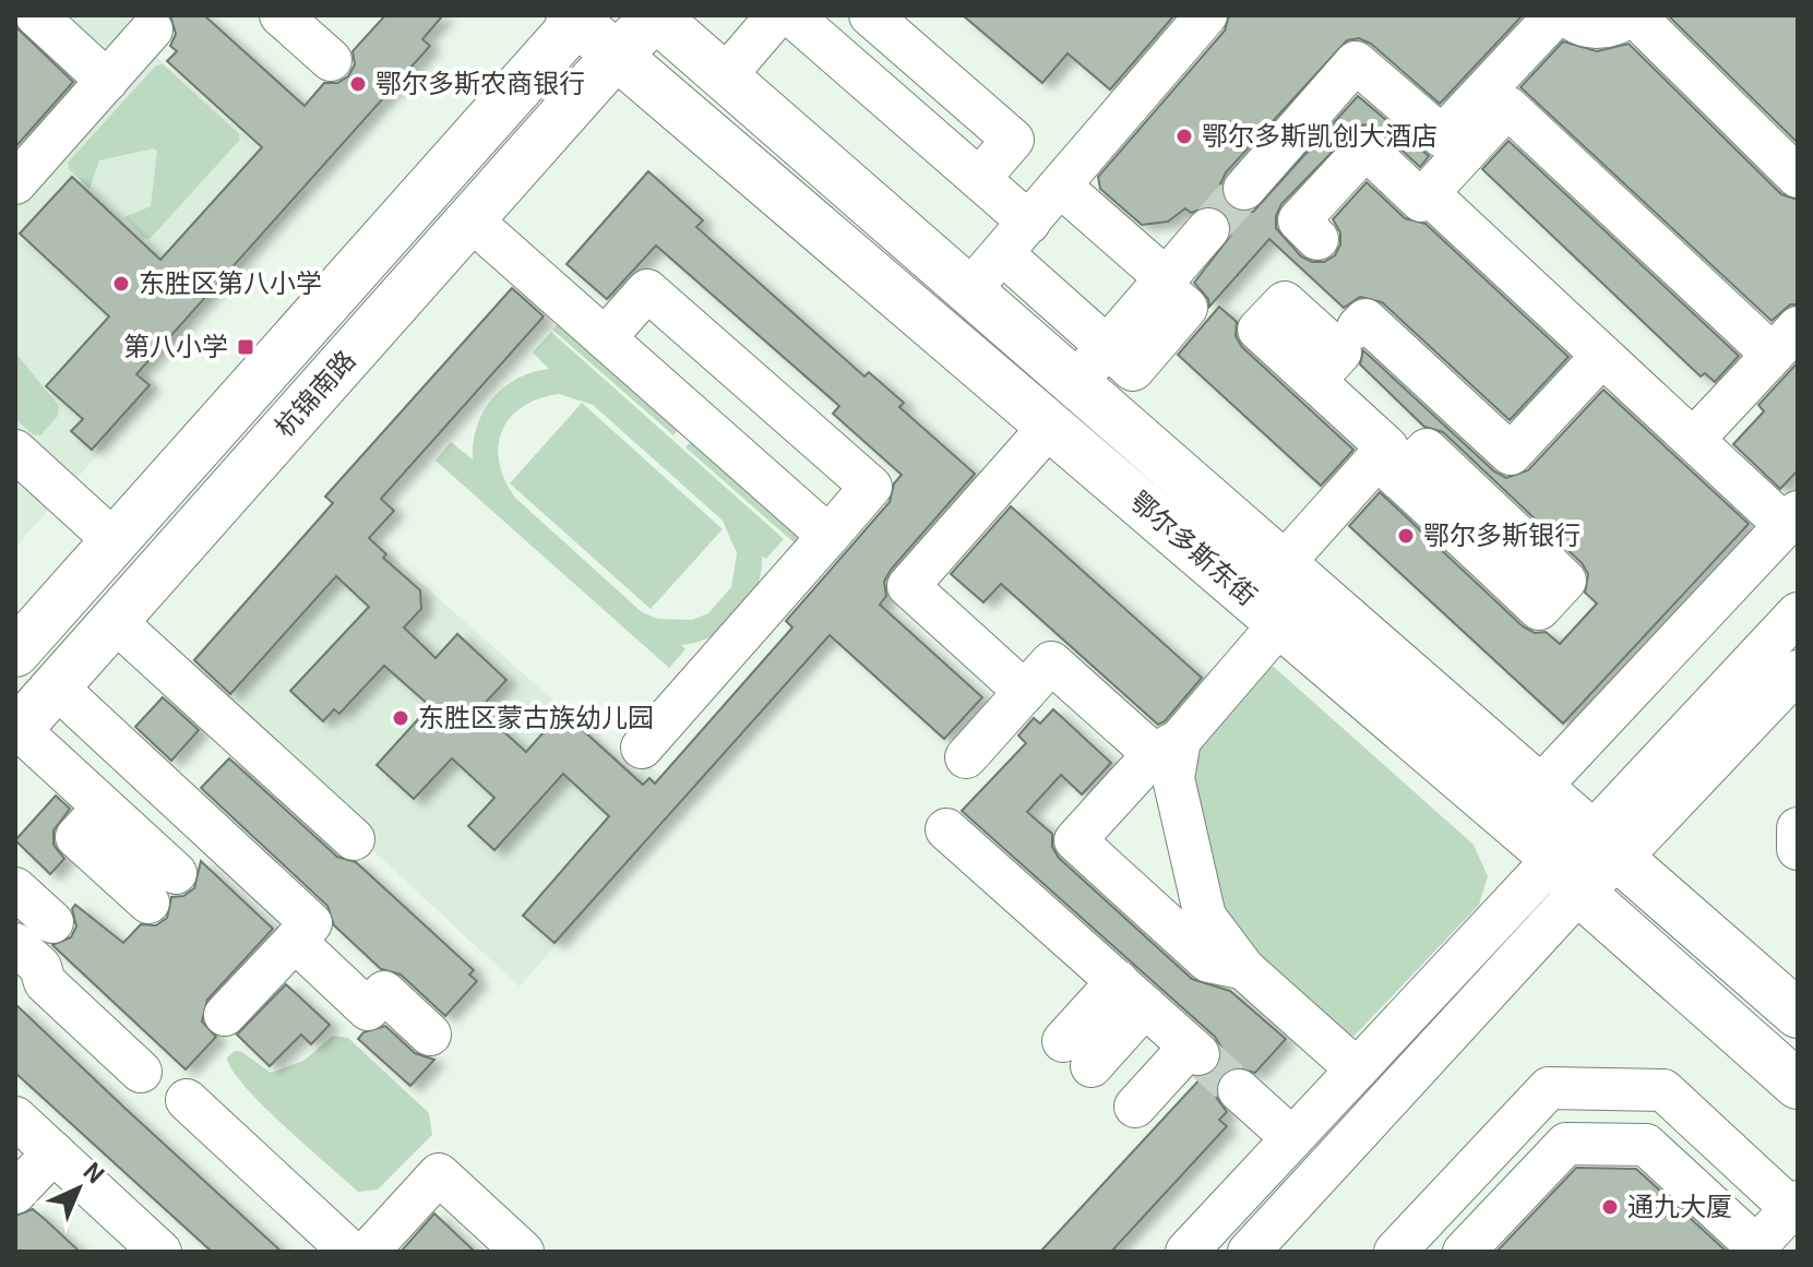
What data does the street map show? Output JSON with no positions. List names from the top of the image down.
{
  "streets": {
    "main road": ["杭锦南路", "鄂尔多斯东街"]
  },
  "crossings": [
    ["杭锦南路", "鄂尔多斯东街"]
  ],
  "places": {
    "other": [
      "鄂尔多斯农商银行",
      "鄂尔多斯凯创大酒店",
      "东胜区第八小学",
      "鄂尔多斯银行",
      "东胜区蒙古族幼儿园",
      "通九大厦"
    ],
    "transit": ["第八小学"]
  },
  "north": "top right"
}
